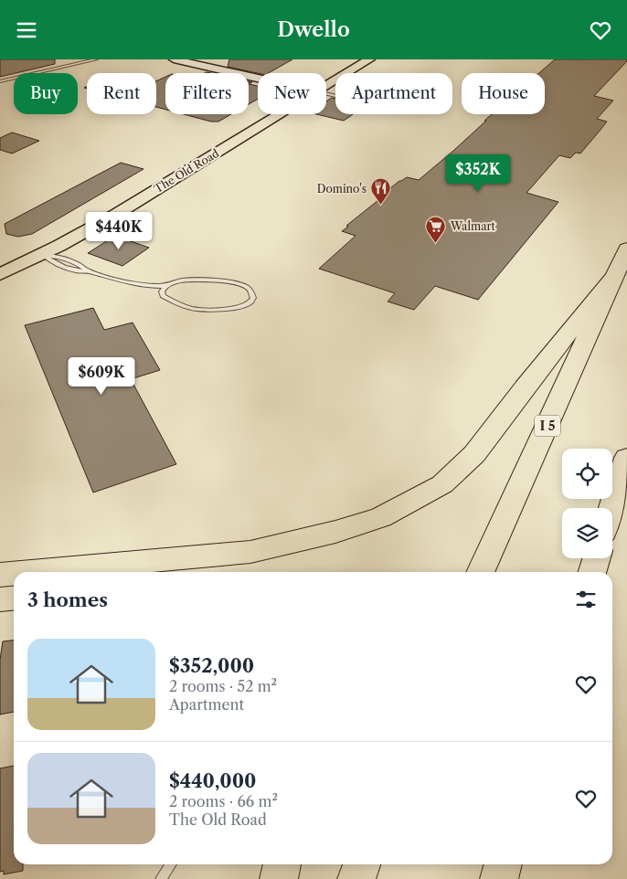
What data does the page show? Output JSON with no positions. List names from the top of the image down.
{
  "streets": {
    "highway": ["I 5"],
    "main road": ["The Old Road"]
  },
  "places": {
    "restaurant": ["Domino's"],
    "supermarket": ["Walmart"]
  },
  "page": {
    "header": "Dwello",
    "chip": [
      "Buy",
      "Rent",
      "Filters",
      "New",
      "Apartment",
      "House"
    ],
    "price": ["$352K", "$440K", "$609K"],
    "heading": "3 homes",
    "list": [
      {
        "name": "$352,000",
        "note": "2 rooms · 52 m² · Apartment"
      },
      {
        "name": "$440,000",
        "note": "2 rooms · 66 m² · The Old Road"
      }
    ]
  }
}
